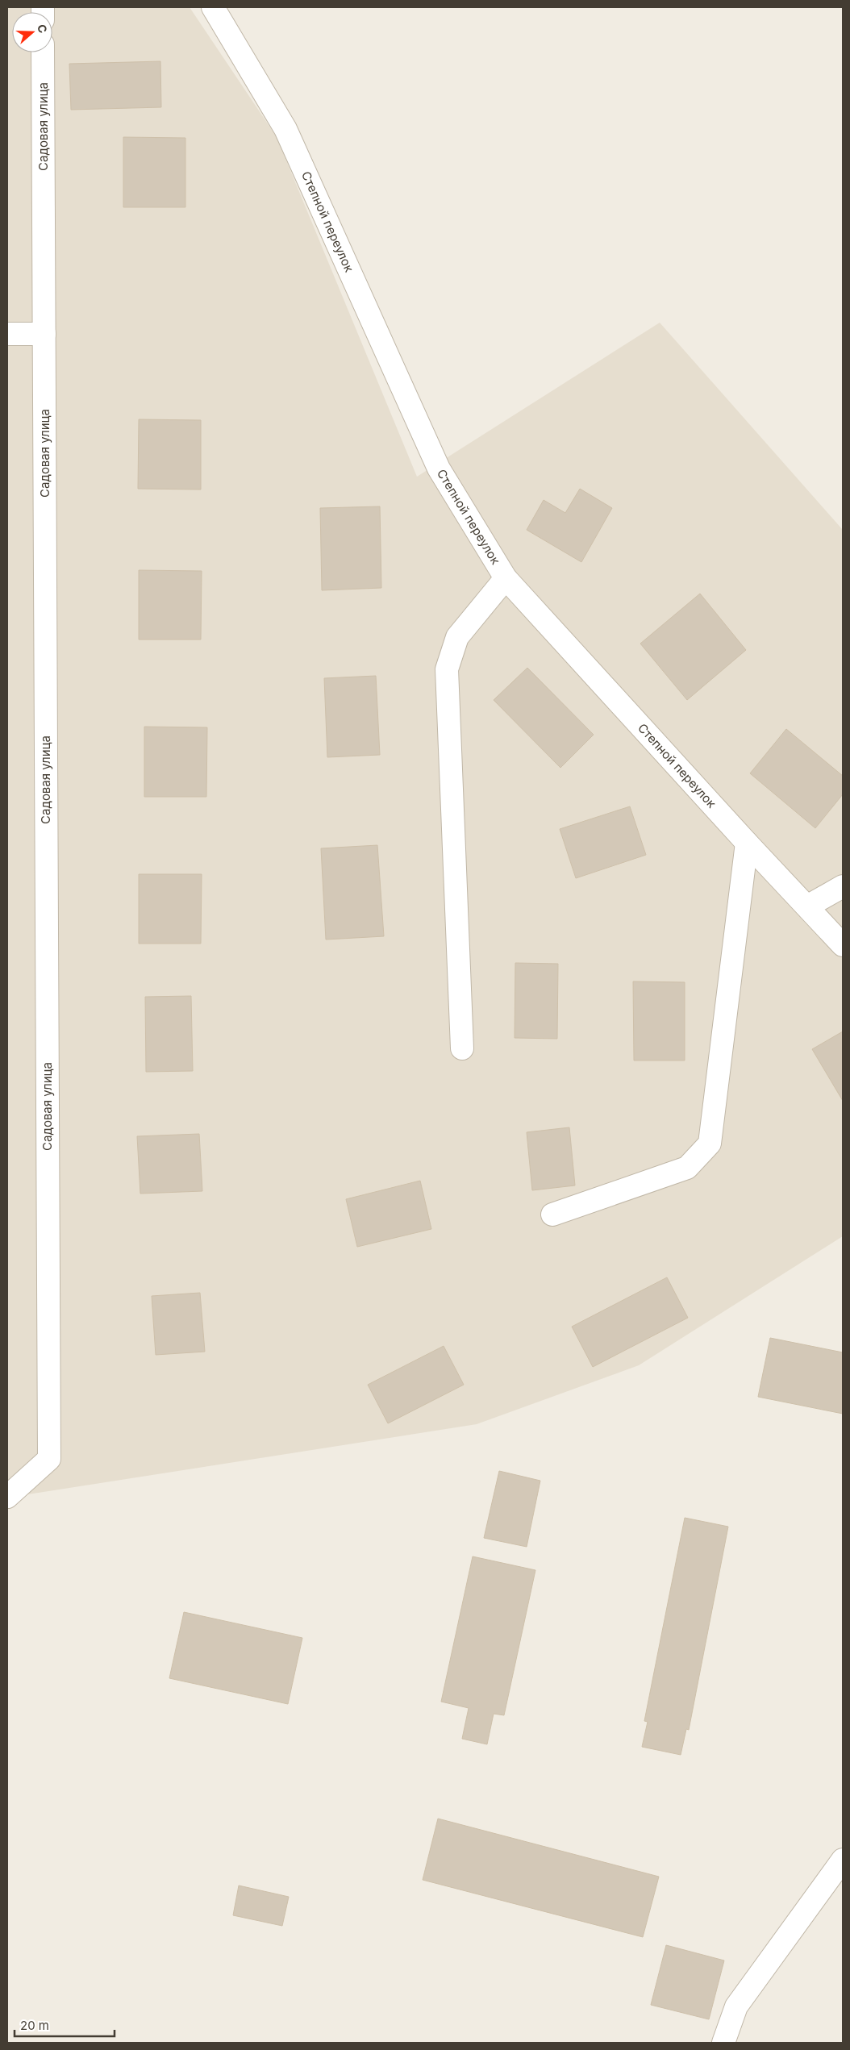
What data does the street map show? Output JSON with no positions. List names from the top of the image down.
{
  "streets": {
    "street": ["Садовая улица", "Степной переулок"]
  },
  "scale_bar": "20 m",
  "north": "right"
}
